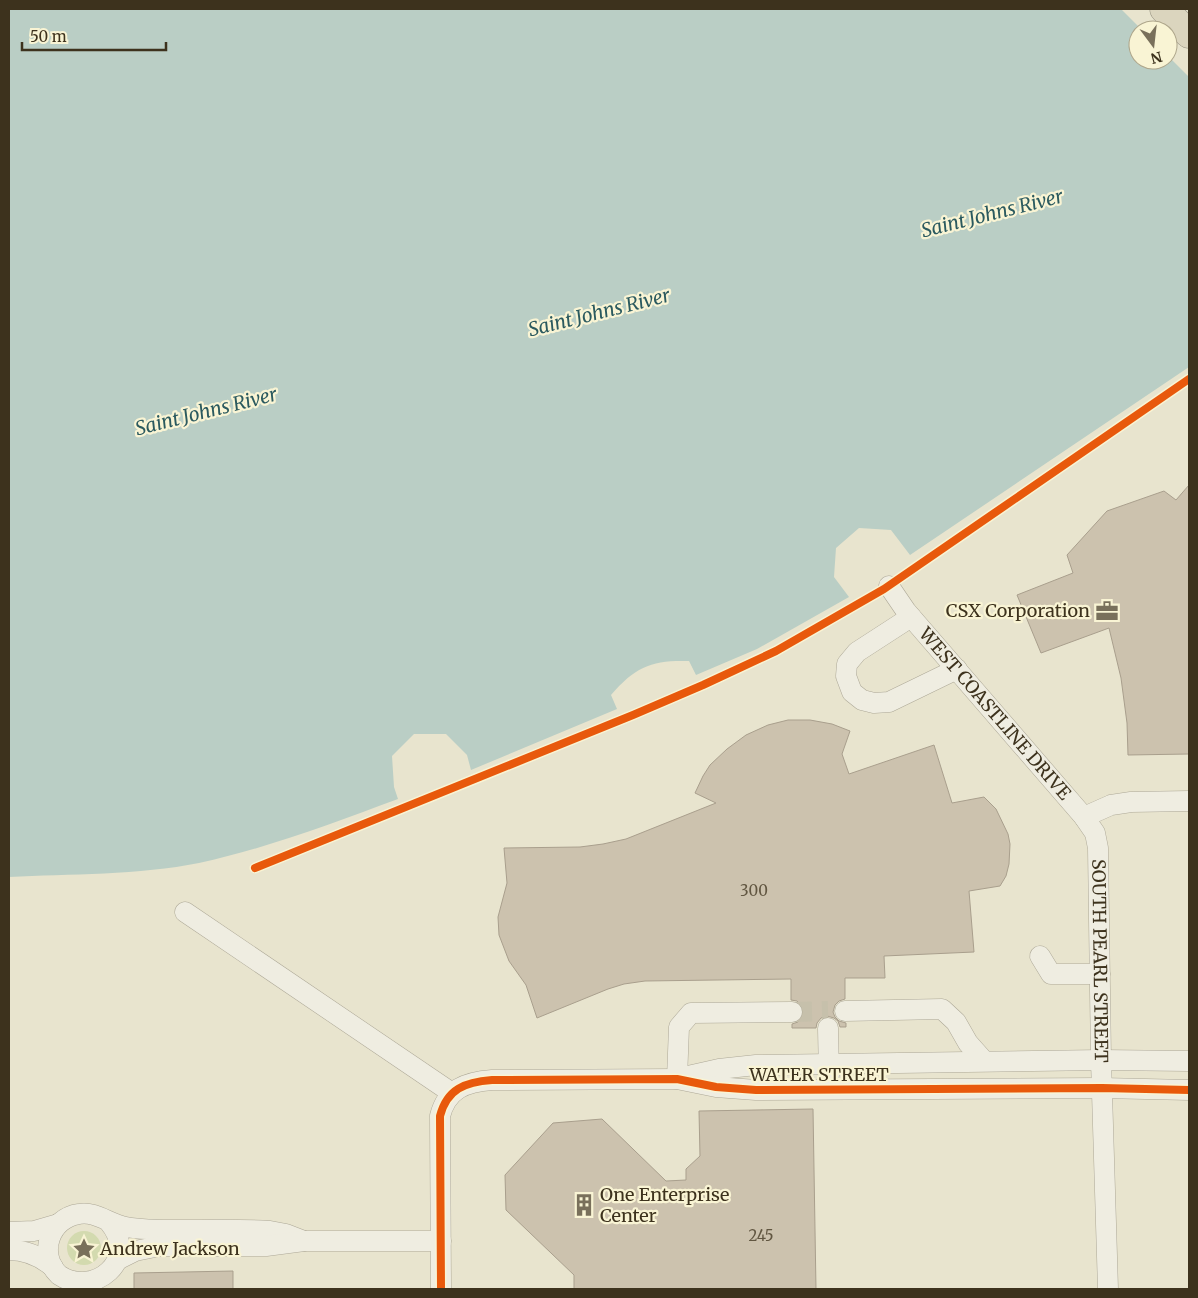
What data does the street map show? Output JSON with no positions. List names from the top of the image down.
{
  "streets": {
    "street": ["WEST COASTLINE DRIVE", "SOUTH PEARL STREET", "WATER STREET"]
  },
  "crossings": [
    ["WEST COASTLINE DRIVE", "SOUTH PEARL STREET"],
    ["SOUTH PEARL STREET", "WATER STREET"]
  ],
  "water": ["Saint Johns River"],
  "places": {
    "office": ["CSX Corporation"],
    "building": ["One Enterprise Center"],
    "place": ["Andrew Jackson"]
  },
  "house_numbers": ["300", "245"],
  "scale_bar": "50 m",
  "north": "bottom"
}
